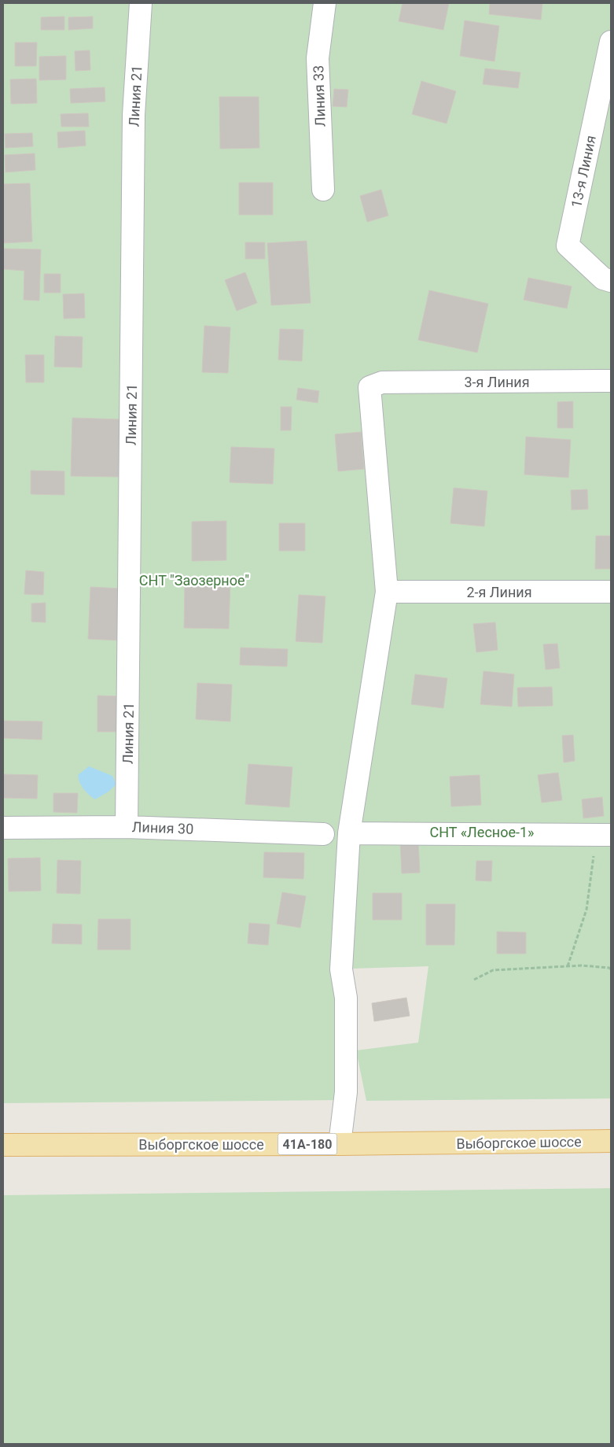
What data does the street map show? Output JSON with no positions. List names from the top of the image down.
{
  "streets": {
    "main road": ["Выборгское шоссе", "41А-180"],
    "street": [
      "Линия 21",
      "Линия 33",
      "13-я Линия",
      "3-я Линия",
      "2-я Линия",
      "Линия 30"
    ]
  },
  "crossings": [
    ["Линия 21", "Линия 30"],
    ["3-я Линия", "2-я Линия"]
  ],
  "parks": ["СНТ \"Заозерное\"", "СНТ «Лесное-1»"]
}
